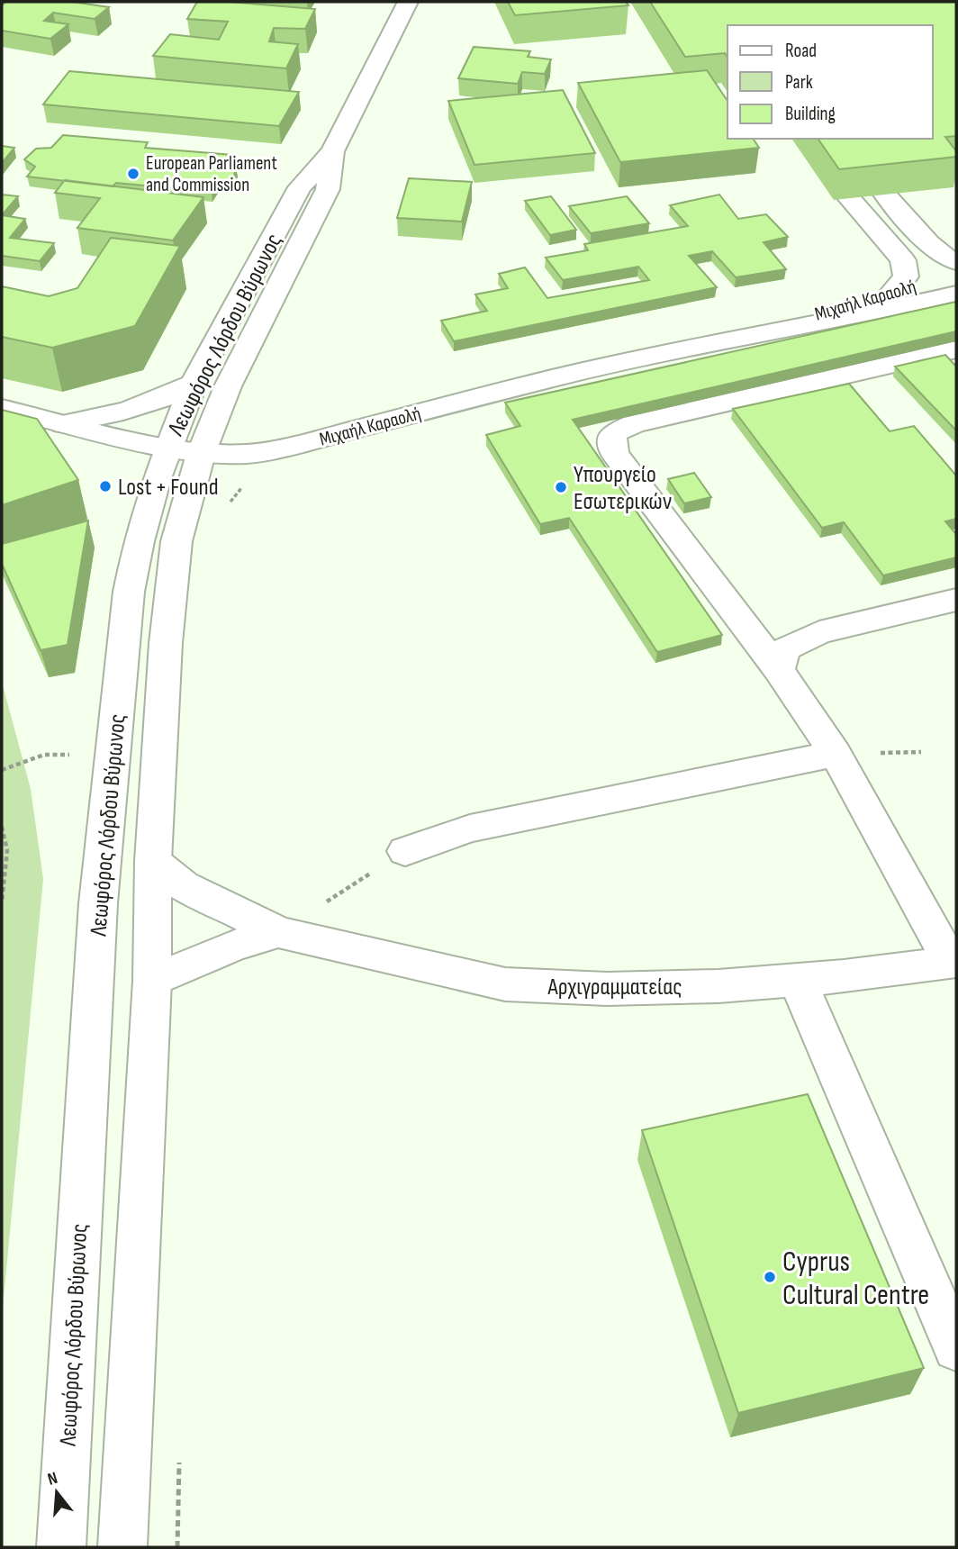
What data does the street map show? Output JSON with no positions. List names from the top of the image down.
{
  "streets": {
    "main road": ["Μιχαήλ Καραολή", "Λεωφόρος Λόρδου Βύρωνος", "Αρχιγραμματείας"]
  },
  "crossings": [
    ["Μιχαήλ Καραολή", "Λεωφόρος Λόρδου Βύρωνος"],
    ["Λεωφόρος Λόρδου Βύρωνος", "Αρχιγραμματείας"]
  ],
  "places": [
    "European Parliament and Commission",
    "Lost + Found",
    "Υπουργείο Εσωτερικών",
    "Cyprus Cultural Centre"
  ],
  "legend": ["Road", "Park", "Building"],
  "north": "top"
}
